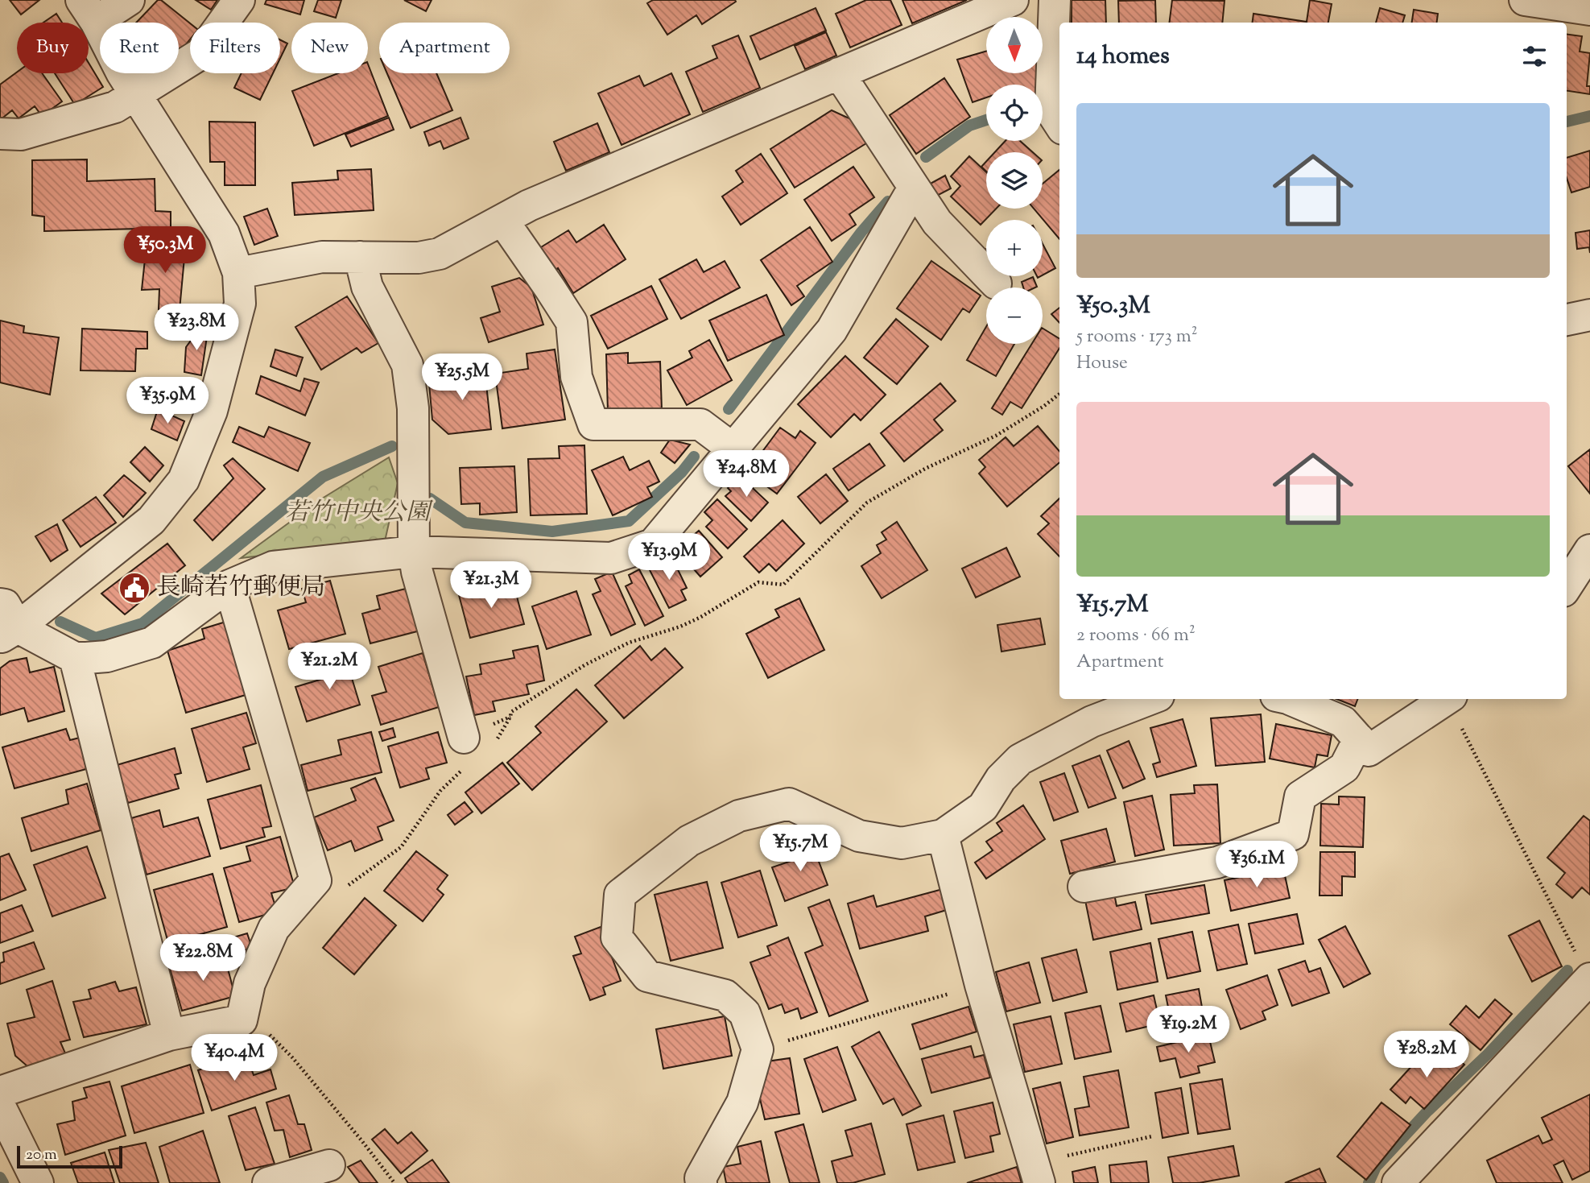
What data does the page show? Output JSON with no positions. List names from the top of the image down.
{
  "parks": ["若竹中央公園"],
  "places": {
    "public building": ["長崎若竹郵便局"]
  },
  "scale_bar": "20 m",
  "north": "bottom",
  "page": {
    "map_buttons": ["+", "−"],
    "chip": [
      "Buy",
      "Rent",
      "Filters",
      "New",
      "Apartment"
    ],
    "heading": "14 homes",
    "list": [
      {
        "name": "¥50.3M",
        "note": "5 rooms · 173 m² · House"
      },
      {
        "name": "¥15.7M",
        "note": "2 rooms · 66 m² · Apartment"
      }
    ],
    "price": [
      "¥50.3M",
      "¥23.8M",
      "¥25.5M",
      "¥35.9M",
      "¥24.8M",
      "¥13.9M",
      "¥21.3M",
      "¥21.2M",
      "¥15.7M",
      "¥36.1M",
      "¥22.8M",
      "¥19.2M",
      "¥28.2M",
      "¥40.4M"
    ],
    "scale": "20 m"
  }
}
